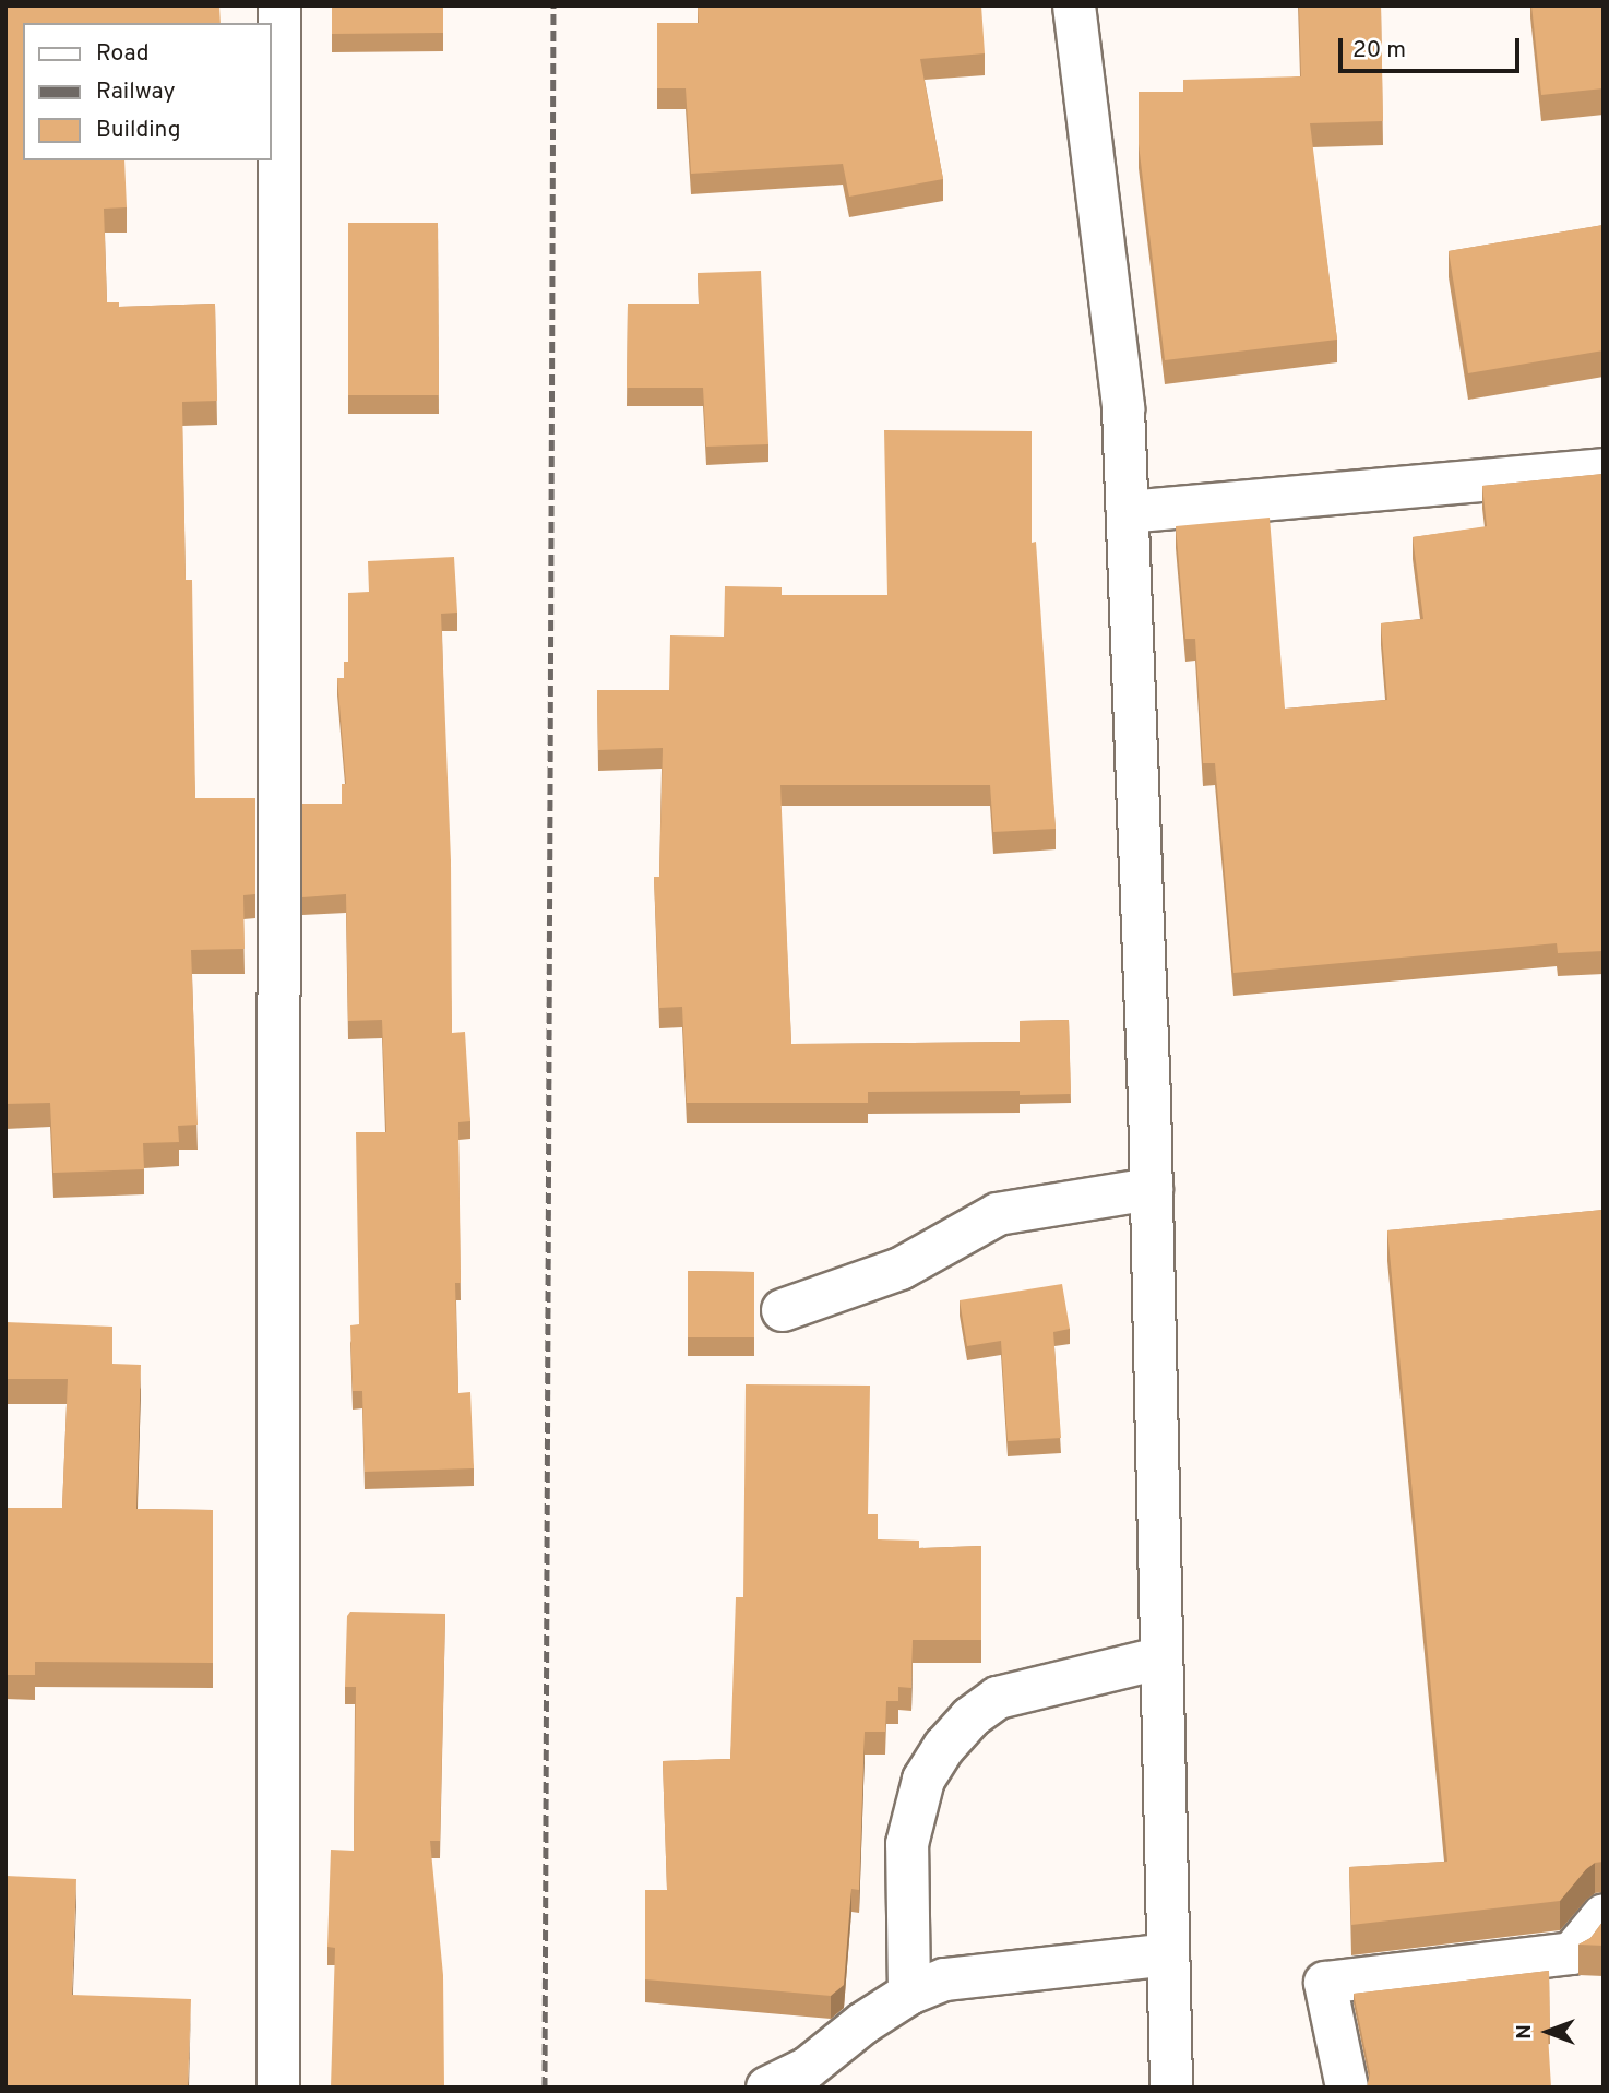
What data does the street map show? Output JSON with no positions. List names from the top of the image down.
{
  "legend": ["Road", "Railway", "Building"],
  "scale_bar": "20 m",
  "north": "left"
}
